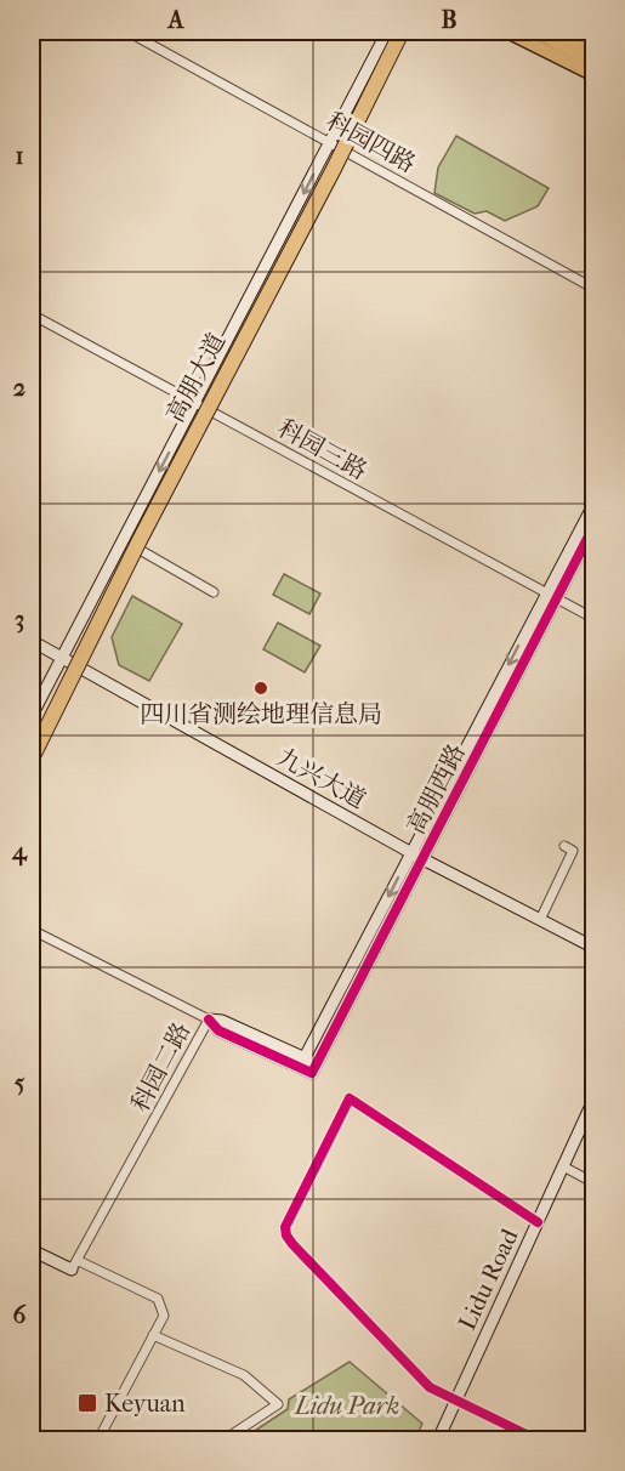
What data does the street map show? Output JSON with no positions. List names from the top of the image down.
{
  "streets": {
    "main road": [
      "高朋大道",
      "九兴大道",
      "高朋西路",
      "Lidu Road"
    ],
    "street": ["科园四路", "科园三路", "科园二路"]
  },
  "crossings": [
    ["科园四路", "高朋大道"],
    ["高朋大道", "科园三路"],
    ["高朋大道", "九兴大道"],
    ["科园三路", "高朋西路"],
    ["九兴大道", "高朋西路"]
  ],
  "parks": ["Lidu Park"],
  "places": {
    "other": ["四川省测绘地理信息局"],
    "transit": ["Keyuan"]
  },
  "grid": {
    "columns": ["A", "B"],
    "rows": [
      "1",
      "2",
      "3",
      "4",
      "5",
      "6"
    ]
  }
}
